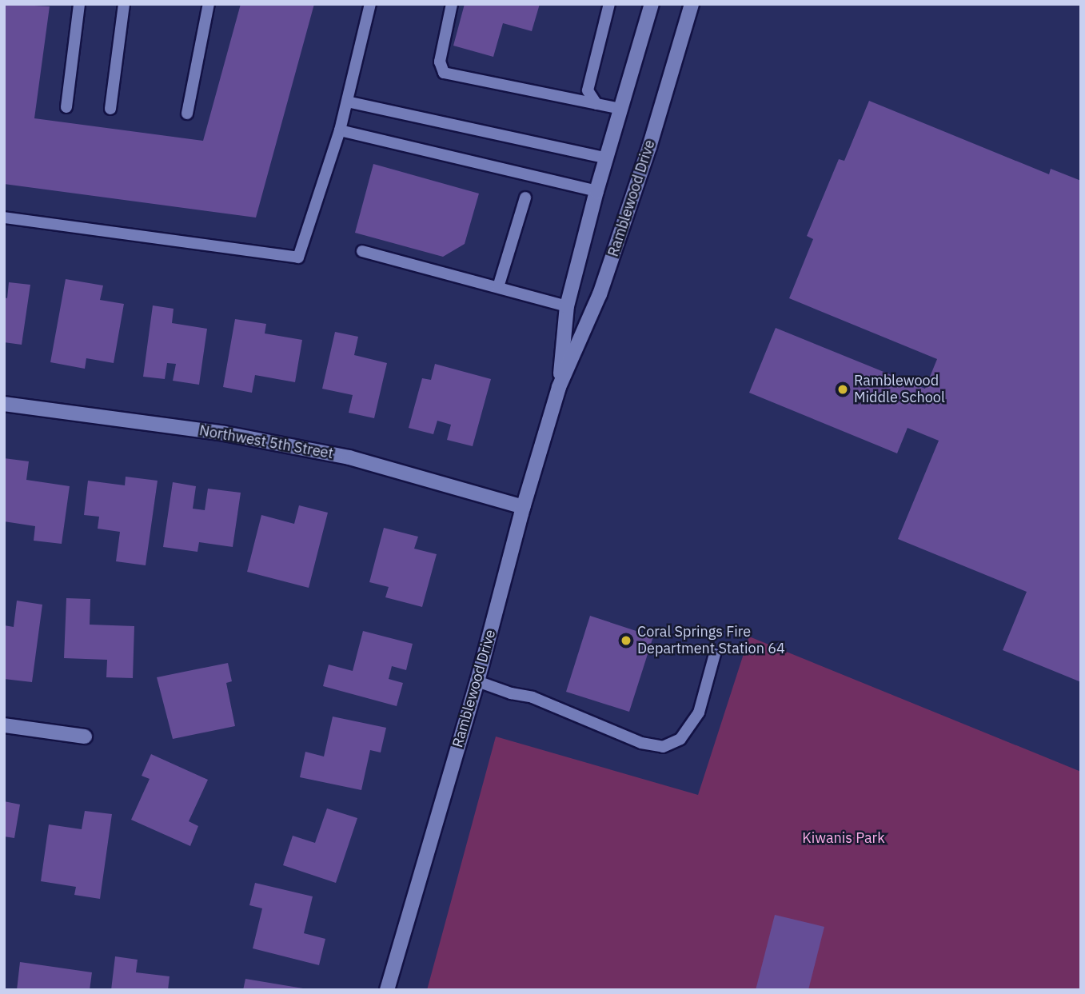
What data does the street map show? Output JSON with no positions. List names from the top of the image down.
{
  "streets": {
    "street": ["Ramblewood Drive", "Northwest 5th Street"]
  },
  "crossings": [
    ["Ramblewood Drive", "Northwest 5th Street"]
  ],
  "parks": ["Kiwanis Park"],
  "places": ["Ramblewood Middle School", "Coral Springs Fire Department Station 64"]
}
